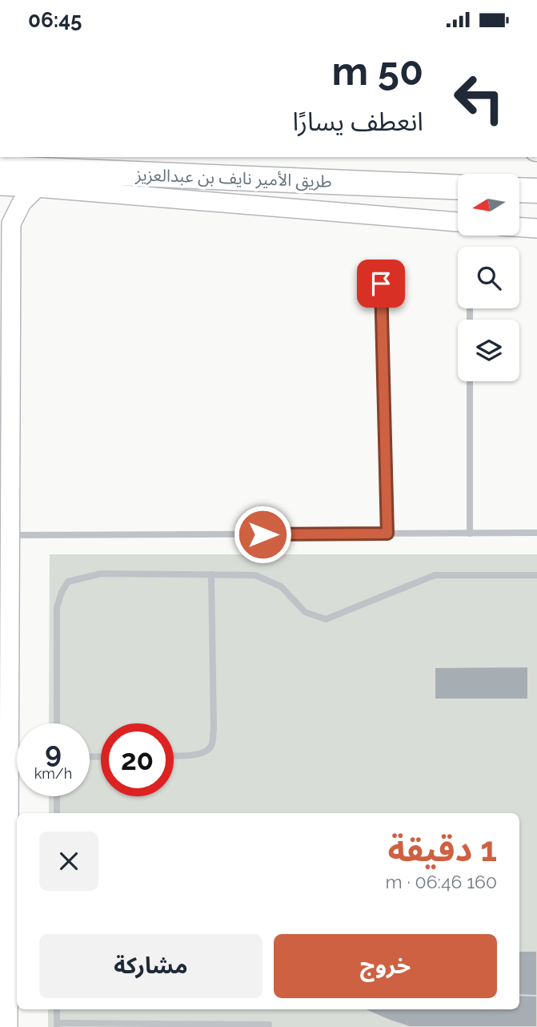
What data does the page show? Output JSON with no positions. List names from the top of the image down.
{
  "streets": {
    "highway": ["طريق الأمير نايف بن عبدالعزيز"]
  },
  "north": "left",
  "page": {
    "status": "06:45",
    "turn": ["50 m", "انعطف يسارًا"],
    "speed": "9 km/h",
    "limit": "20",
    "heading": ["1 دقيقة", "160 m · 06:46"],
    "buttons": ["خروج", "مشاركة"]
  }
}
